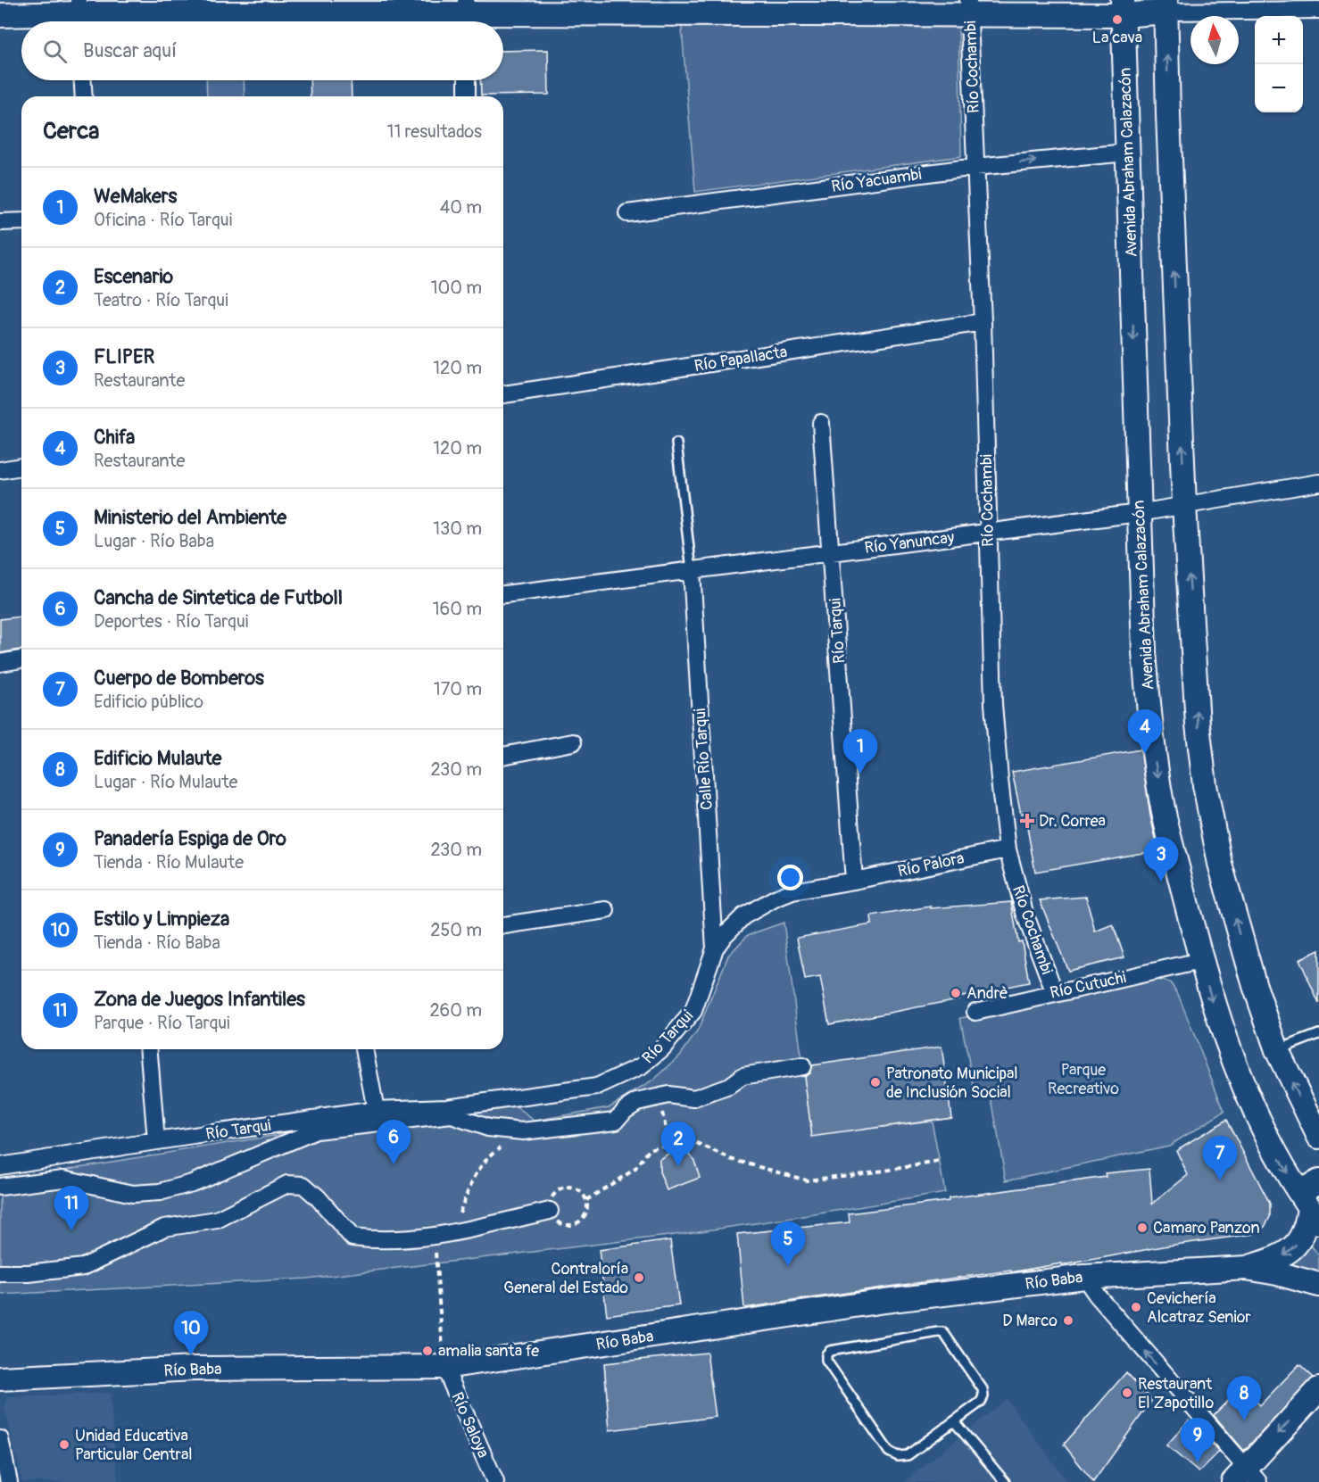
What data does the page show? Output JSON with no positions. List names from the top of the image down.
{
  "streets": {
    "street": [
      "Río Cochambi",
      "Avenida Abraham Calazacón",
      "Río Yacuambi",
      "Río Papallacta",
      "Río Yanuncay",
      "Río Tarqui",
      "Calle Río Tarqui",
      "Río Palora",
      "Río Cutuchi",
      "Río Baba",
      "Río Saloya"
    ]
  },
  "crossings": [
    ["Río Cochambi", "Río Yacuambi"],
    ["Río Cochambi", "Río Papallacta"],
    ["Río Cochambi", "Río Yanuncay"],
    ["Río Cochambi", "Río Palora"],
    ["Río Cochambi", "Río Cutuchi"],
    ["Avenida Abraham Calazacón", "Río Yacuambi"],
    ["Avenida Abraham Calazacón", "Río Yanuncay"],
    ["Avenida Abraham Calazacón", "Río Cutuchi"],
    ["Avenida Abraham Calazacón", "Río Baba"],
    ["Río Yanuncay", "Río Tarqui"],
    ["Río Yanuncay", "Calle Río Tarqui"],
    ["Río Tarqui", "Calle Río Tarqui"],
    ["Río Tarqui", "Río Palora"],
    ["Río Baba", "Río Saloya"]
  ],
  "parks": ["Parque Recreativo"],
  "places": {
    "other": [
      "La cava",
      "Andrè",
      "Patronato Municipal de Inclusión Social",
      "Camaro Panzon",
      "Contraloría General del Estado",
      "Cevichería Alcatraz Senior",
      "D Marco",
      "amalia santa fe",
      "Restaurant El Zapotillo",
      "Unidad Educativa Particular Central"
    ],
    "health": ["Dr. Correa"]
  },
  "north": "top",
  "page": {
    "map_buttons": ["+", "−"],
    "search": "Buscar aquí",
    "heading": ["Cerca", "11 resultados"],
    "list": [
      {
        "mark": "1",
        "name": "WeMakers",
        "note": "Oficina · Río Tarqui",
        "value": "40 m"
      },
      {
        "mark": "2",
        "name": "Escenario",
        "note": "Teatro · Río Tarqui",
        "value": "100 m"
      },
      {
        "mark": "3",
        "name": "FLIPER",
        "note": "Restaurante",
        "value": "120 m"
      },
      {
        "mark": "4",
        "name": "Chifa",
        "note": "Restaurante",
        "value": "120 m"
      },
      {
        "mark": "5",
        "name": "Ministerio del Ambiente",
        "note": "Lugar · Río Baba",
        "value": "130 m"
      },
      {
        "mark": "6",
        "name": "Cancha de Sintetica de Futboll",
        "note": "Deportes · Río Tarqui",
        "value": "160 m"
      },
      {
        "mark": "7",
        "name": "Cuerpo de Bomberos",
        "note": "Edificio público",
        "value": "170 m"
      },
      {
        "mark": "8",
        "name": "Edificio Mulaute",
        "note": "Lugar · Río Mulaute",
        "value": "230 m"
      },
      {
        "mark": "9",
        "name": "Panadería Espiga de Oro",
        "note": "Tienda · Río Mulaute",
        "value": "230 m"
      },
      {
        "mark": "10",
        "name": "Estilo y Limpieza",
        "note": "Tienda · Río Baba",
        "value": "250 m"
      },
      {
        "mark": "11",
        "name": "Zona de Juegos Infantiles",
        "note": "Parque · Río Tarqui",
        "value": "260 m"
      }
    ],
    "pins": [
      "4",
      "1",
      "3",
      "6",
      "2",
      "7",
      "11",
      "5",
      "10",
      "8",
      "9"
    ]
  }
}
